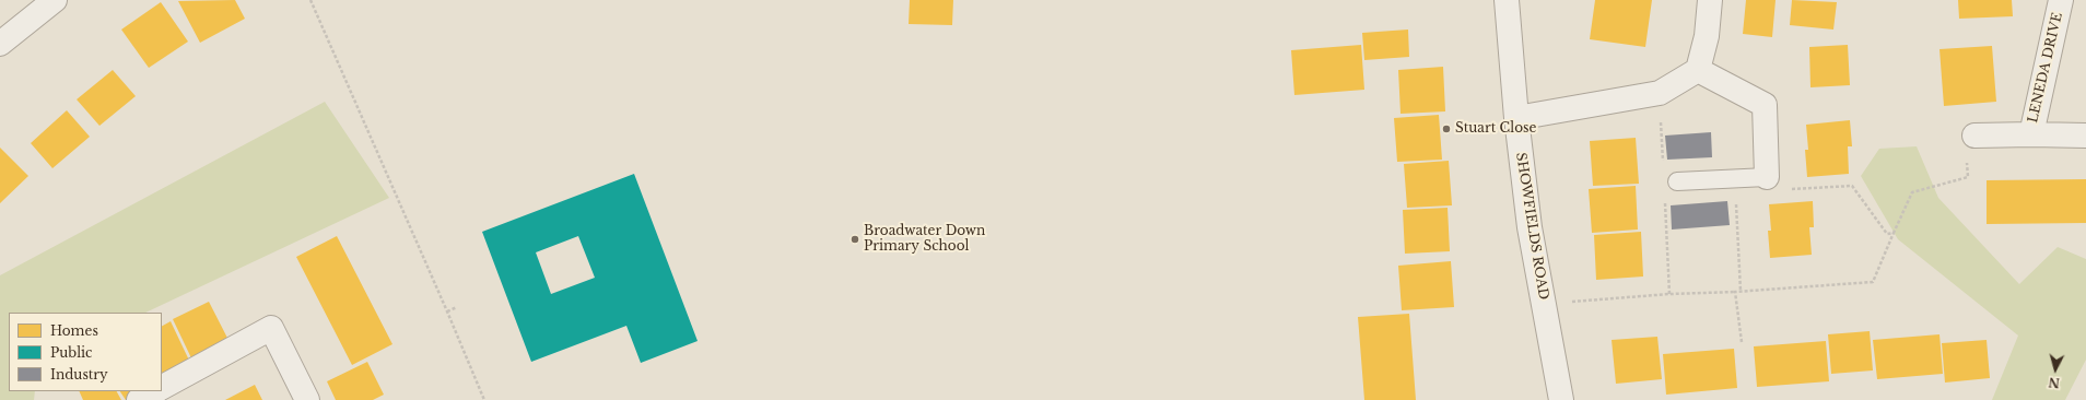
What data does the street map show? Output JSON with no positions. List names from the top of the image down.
{
  "streets": {
    "street": ["LENEDA DRIVE", "SHOWFIELDS ROAD"]
  },
  "places": ["Stuart Close", "Broadwater Down Primary School"],
  "legend": ["Homes", "Public", "Industry"],
  "north": "bottom"
}
